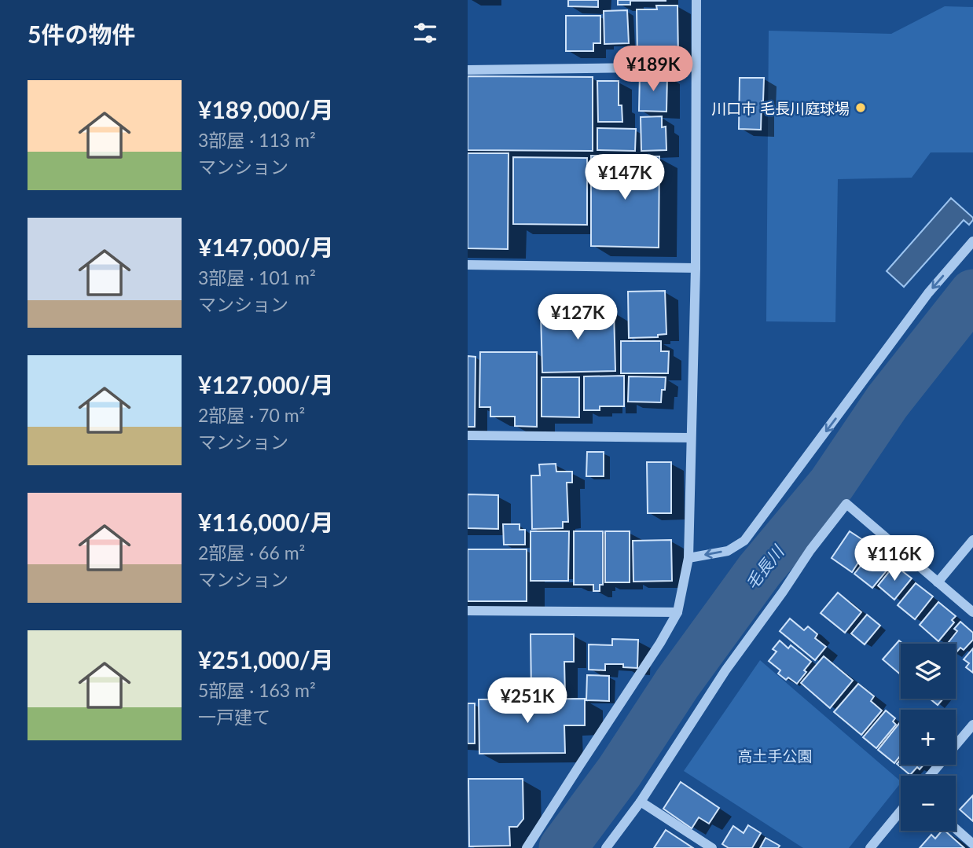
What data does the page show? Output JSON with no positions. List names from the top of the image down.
{
  "water": ["毛長川"],
  "parks": ["高土手公園"],
  "places": ["川口市 毛長川庭球場"],
  "page": {
    "heading": "5件の物件",
    "price": [
      "¥189K",
      "¥147K",
      "¥127K",
      "¥116K",
      "¥251K"
    ],
    "list": [
      {
        "name": "¥189,000/月",
        "note": "3部屋 · 113 m² · マンション"
      },
      {
        "name": "¥147,000/月",
        "note": "3部屋 · 101 m² · マンション"
      },
      {
        "name": "¥127,000/月",
        "note": "2部屋 · 70 m² · マンション"
      },
      {
        "name": "¥116,000/月",
        "note": "2部屋 · 66 m² · マンション"
      },
      {
        "name": "¥251,000/月",
        "note": "5部屋 · 163 m² · 一戸建て"
      }
    ],
    "map_buttons": ["+", "−"]
  }
}
